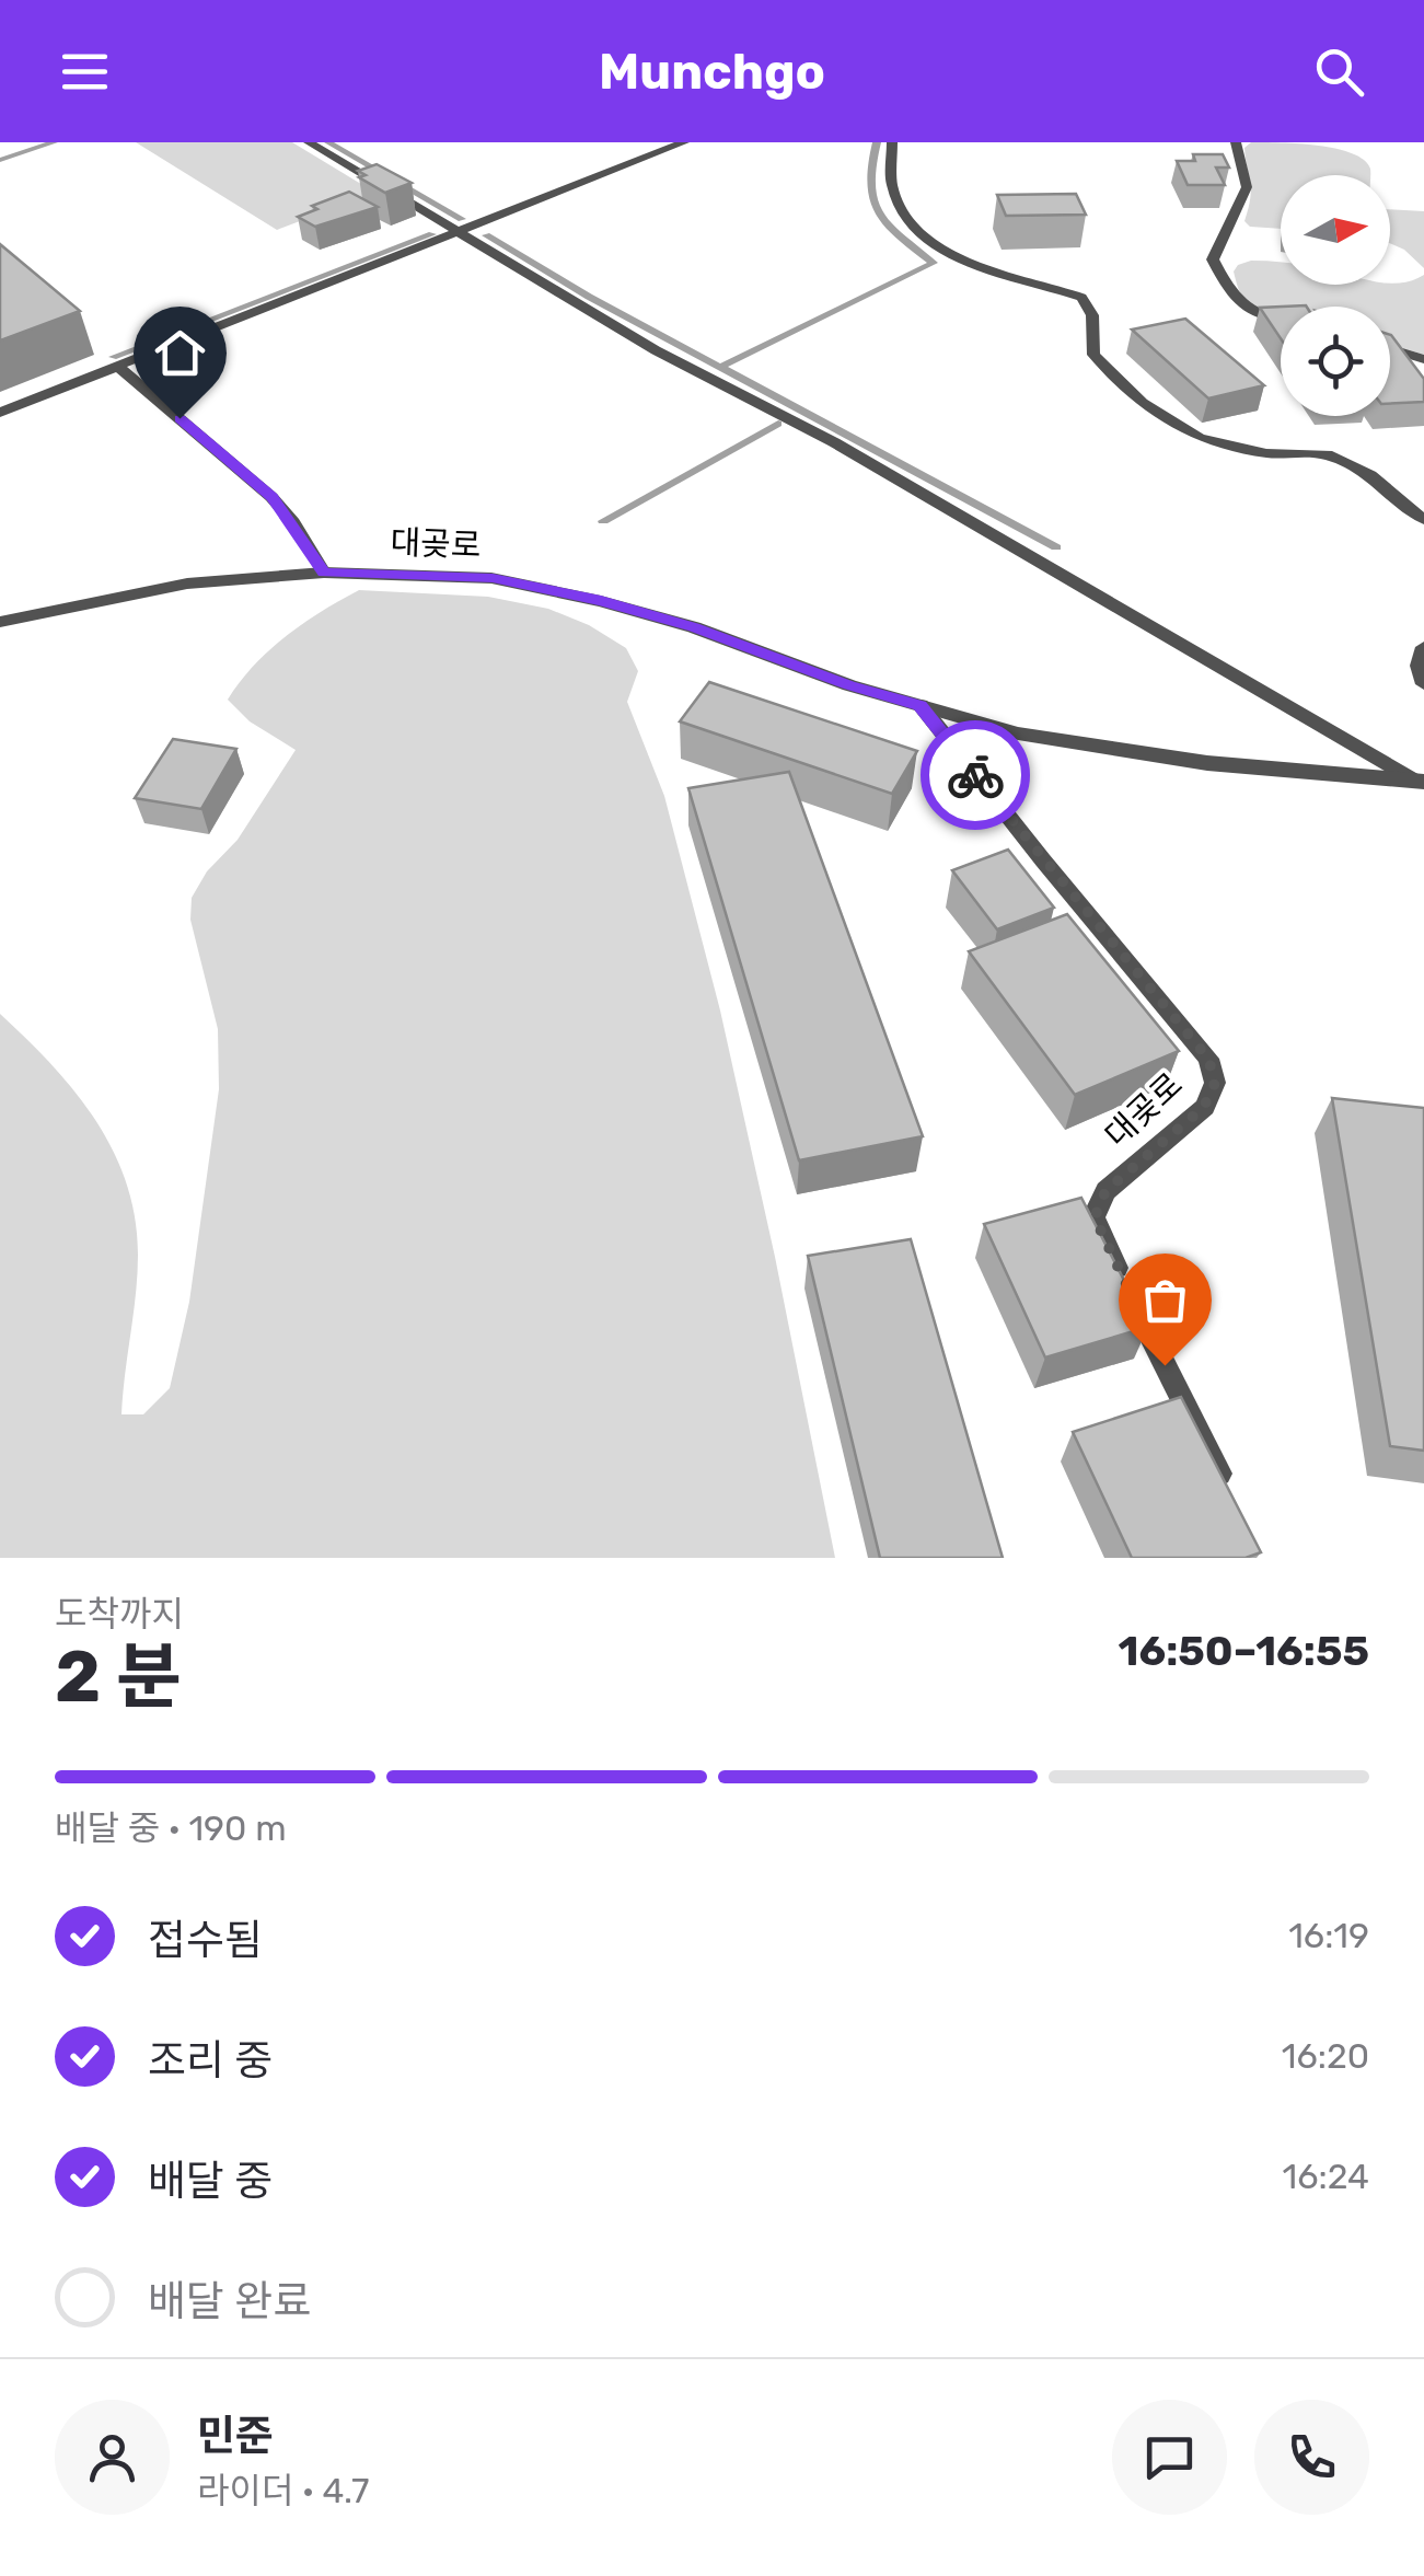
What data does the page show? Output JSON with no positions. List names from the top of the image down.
{
  "streets": {
    "street": ["대곶로"]
  },
  "north": "right",
  "page": {
    "header": "Munchgo",
    "heading": ["2 분", "도착까지", "16:50–16:55"],
    "panel": ["민준", "라이더 · 4.7"],
    "bar": "배달 중 · 190 m",
    "list": [
      ["접수됨", "16:19"],
      ["조리 중", "16:20"],
      ["배달 중", "16:24"],
      "배달 완료"
    ]
  }
}
